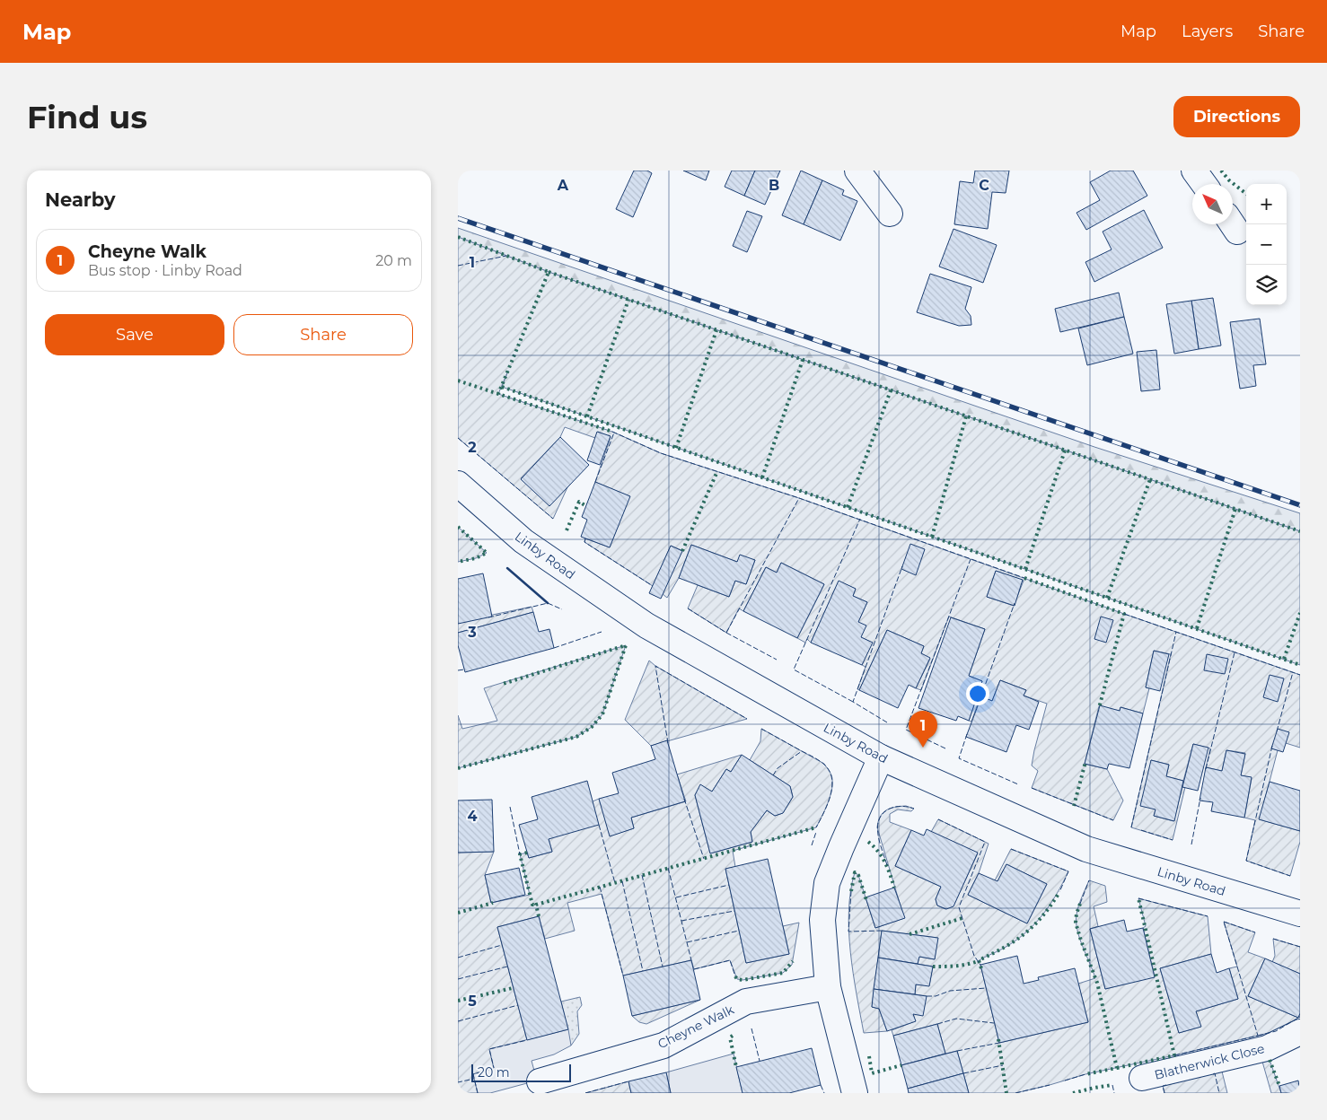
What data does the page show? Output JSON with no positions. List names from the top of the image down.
{
  "streets": {
    "street": ["Linby Road", "Cheyne Walk", "Blatherwick Close"]
  },
  "scale_bar": "20 m",
  "north": "top left",
  "page": {
    "header": "Map",
    "nav": ["Map", "Layers", "Share"],
    "buttons": [
      "Directions",
      ["Save", "Share"]
    ],
    "title": "Find us",
    "heading": "Nearby",
    "map_buttons": ["+", "−"],
    "list": [
      {
        "mark": "1",
        "name": "Cheyne Walk",
        "note": "Bus stop · Linby Road",
        "value": "20 m"
      }
    ],
    "pins": "1",
    "scale": "20 m"
  },
  "grid": {
    "columns": ["A", "B", "C"],
    "rows": [
      "1",
      "2",
      "3",
      "4",
      "5"
    ]
  }
}
